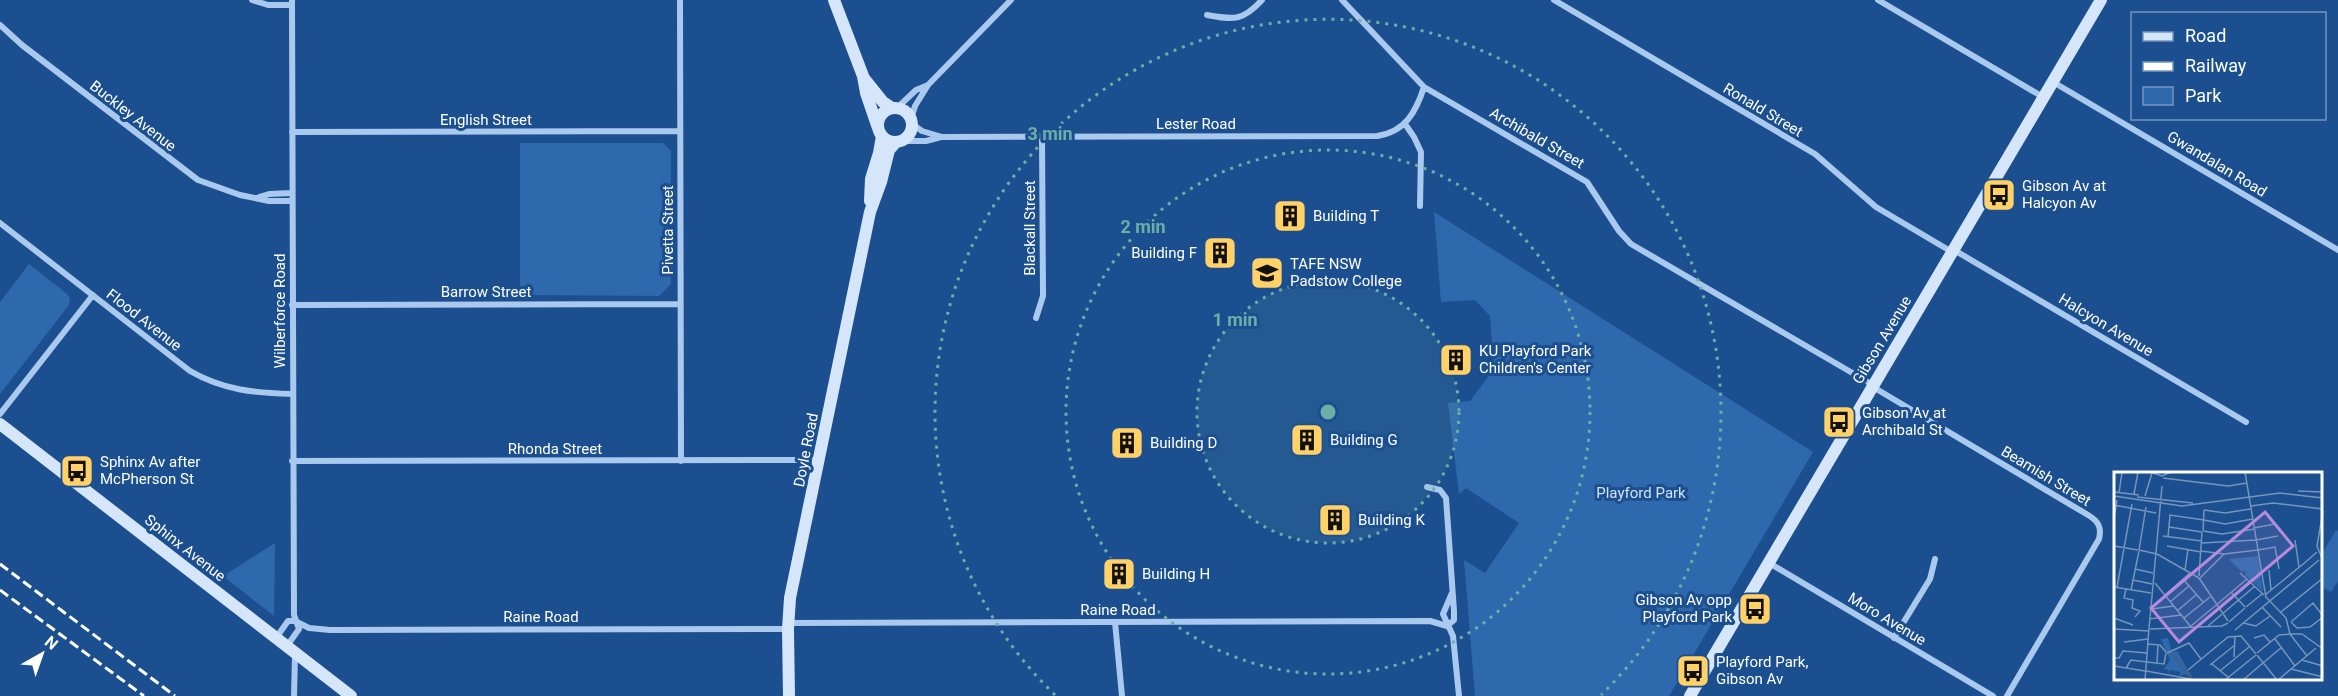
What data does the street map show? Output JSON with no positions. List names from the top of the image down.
{
  "streets": {
    "street": [
      "Ronald Street",
      "Buckley Avenue",
      "English Street",
      "Lester Road",
      "Archibald Street",
      "Gwandalan Road",
      "Blackall Street",
      "Pivetta Street",
      "Barrow Street",
      "Wilberforce Road",
      "Flood Avenue",
      "Halcyon Avenue",
      "Gibson Avenue",
      "Rhonda Street",
      "Doyle Road",
      "Beamish Street",
      "Sphinx Avenue",
      "Raine Road",
      "Moro Avenue"
    ]
  },
  "crossings": [
    ["Ronald Street", "Halcyon Avenue"],
    ["Ronald Street", "Gibson Avenue"],
    ["Buckley Avenue", "Wilberforce Road"],
    ["English Street", "Pivetta Street"],
    ["English Street", "Wilberforce Road"],
    ["Lester Road", "Blackall Street"],
    ["Lester Road", "Doyle Road"],
    ["Archibald Street", "Gibson Avenue"],
    ["Archibald Street", "Beamish Street"],
    ["Gwandalan Road", "Gibson Avenue"],
    ["Pivetta Street", "Barrow Street"],
    ["Pivetta Street", "Rhonda Street"],
    ["Barrow Street", "Wilberforce Road"],
    ["Wilberforce Road", "Flood Avenue"],
    ["Wilberforce Road", "Rhonda Street"],
    ["Wilberforce Road", "Sphinx Avenue"],
    ["Wilberforce Road", "Raine Road"],
    ["Halcyon Avenue", "Gibson Avenue"],
    ["Gibson Avenue", "Beamish Street"],
    ["Gibson Avenue", "Moro Avenue"],
    ["Rhonda Street", "Doyle Road"],
    ["Doyle Road", "Raine Road"]
  ],
  "parks": ["Playford Park"],
  "places": {
    "bus stop": [
      "Gibson Av at Halcyon Av",
      "Gibson Av at Archibald St",
      "Sphinx Av after McPherson St",
      "Gibson Av opp Playford Park",
      "Playford Park, Gibson Av"
    ],
    "building": [
      "Building T",
      "Building F",
      "KU Playford Park Children's Center",
      "Building G",
      "Building D",
      "Building K",
      "Building H"
    ],
    "school or university": ["TAFE NSW Padstow College"]
  },
  "legend": ["Road", "Railway", "Park"],
  "north": "top right",
  "rings": ["3 min", "2 min", "1 min"]
}
